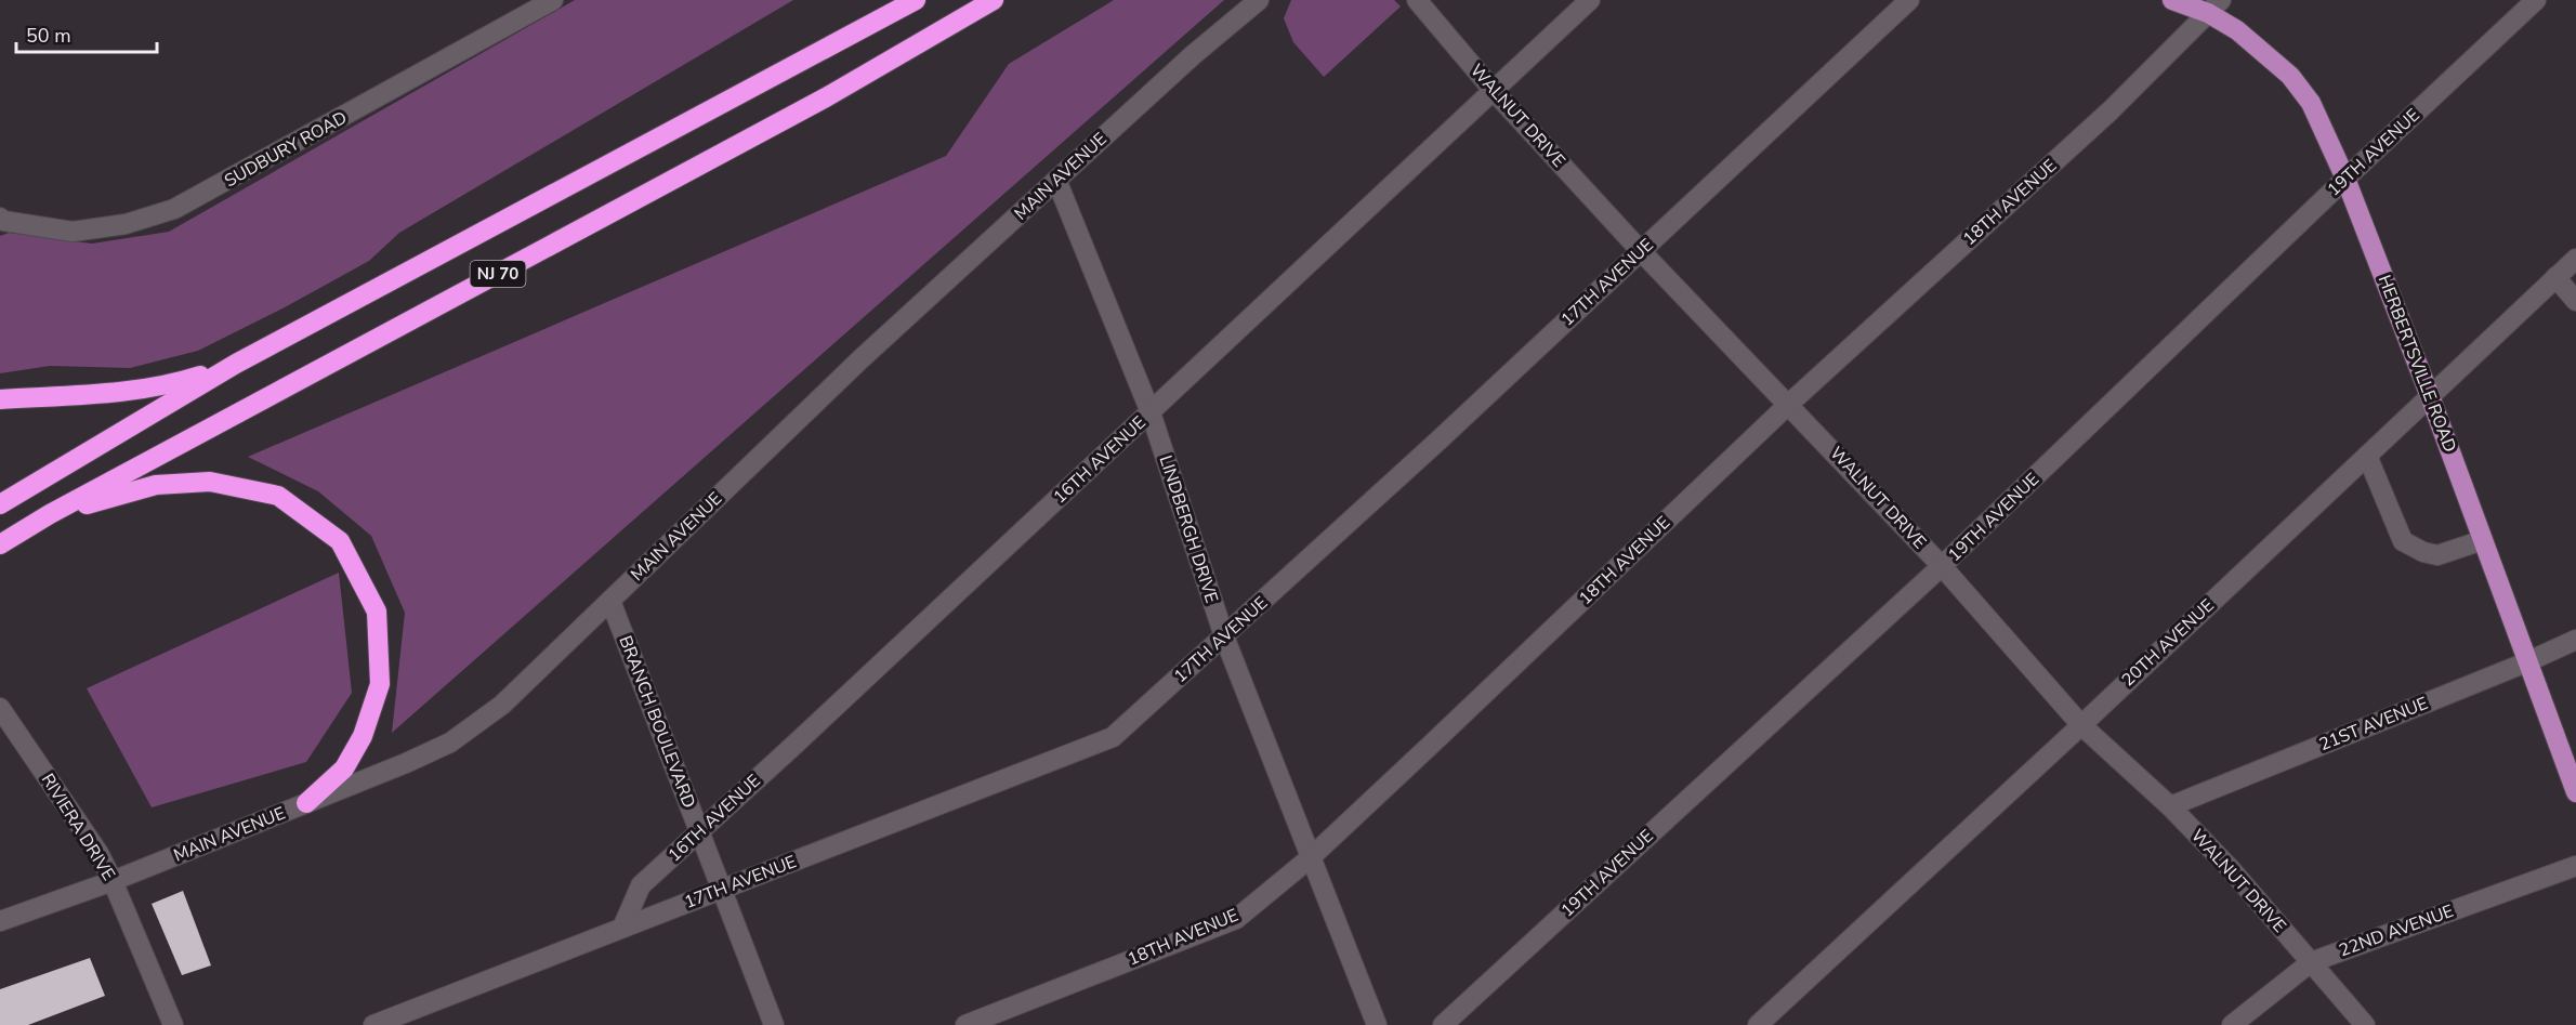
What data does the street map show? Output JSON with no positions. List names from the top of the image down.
{
  "streets": {
    "highway": ["NJ 70"],
    "main road": ["HERBERTSVILLE ROAD"],
    "street": [
      "WALNUT DRIVE",
      "SUDBURY ROAD",
      "19TH AVENUE",
      "MAIN AVENUE",
      "18TH AVENUE",
      "17TH AVENUE",
      "16TH AVENUE",
      "LINDBERGH DRIVE",
      "20TH AVENUE",
      "BRANCH BOULEVARD",
      "21ST AVENUE",
      "RIVIERA DRIVE",
      "22ND AVENUE"
    ]
  },
  "crossings": [
    ["WALNUT DRIVE", "19TH AVENUE"],
    ["WALNUT DRIVE", "18TH AVENUE"],
    ["WALNUT DRIVE", "17TH AVENUE"],
    ["WALNUT DRIVE", "16TH AVENUE"],
    ["WALNUT DRIVE", "20TH AVENUE"],
    ["WALNUT DRIVE", "21ST AVENUE"],
    ["WALNUT DRIVE", "22ND AVENUE"],
    ["19TH AVENUE", "HERBERTSVILLE ROAD"],
    ["MAIN AVENUE", "LINDBERGH DRIVE"],
    ["MAIN AVENUE", "BRANCH BOULEVARD"],
    ["MAIN AVENUE", "RIVIERA DRIVE"],
    ["18TH AVENUE", "HERBERTSVILLE ROAD"],
    ["18TH AVENUE", "LINDBERGH DRIVE"],
    ["17TH AVENUE", "16TH AVENUE"],
    ["17TH AVENUE", "LINDBERGH DRIVE"],
    ["17TH AVENUE", "BRANCH BOULEVARD"],
    ["HERBERTSVILLE ROAD", "20TH AVENUE"],
    ["HERBERTSVILLE ROAD", "21ST AVENUE"],
    ["16TH AVENUE", "LINDBERGH DRIVE"],
    ["16TH AVENUE", "BRANCH BOULEVARD"]
  ],
  "scale_bar": "50 m"
}
